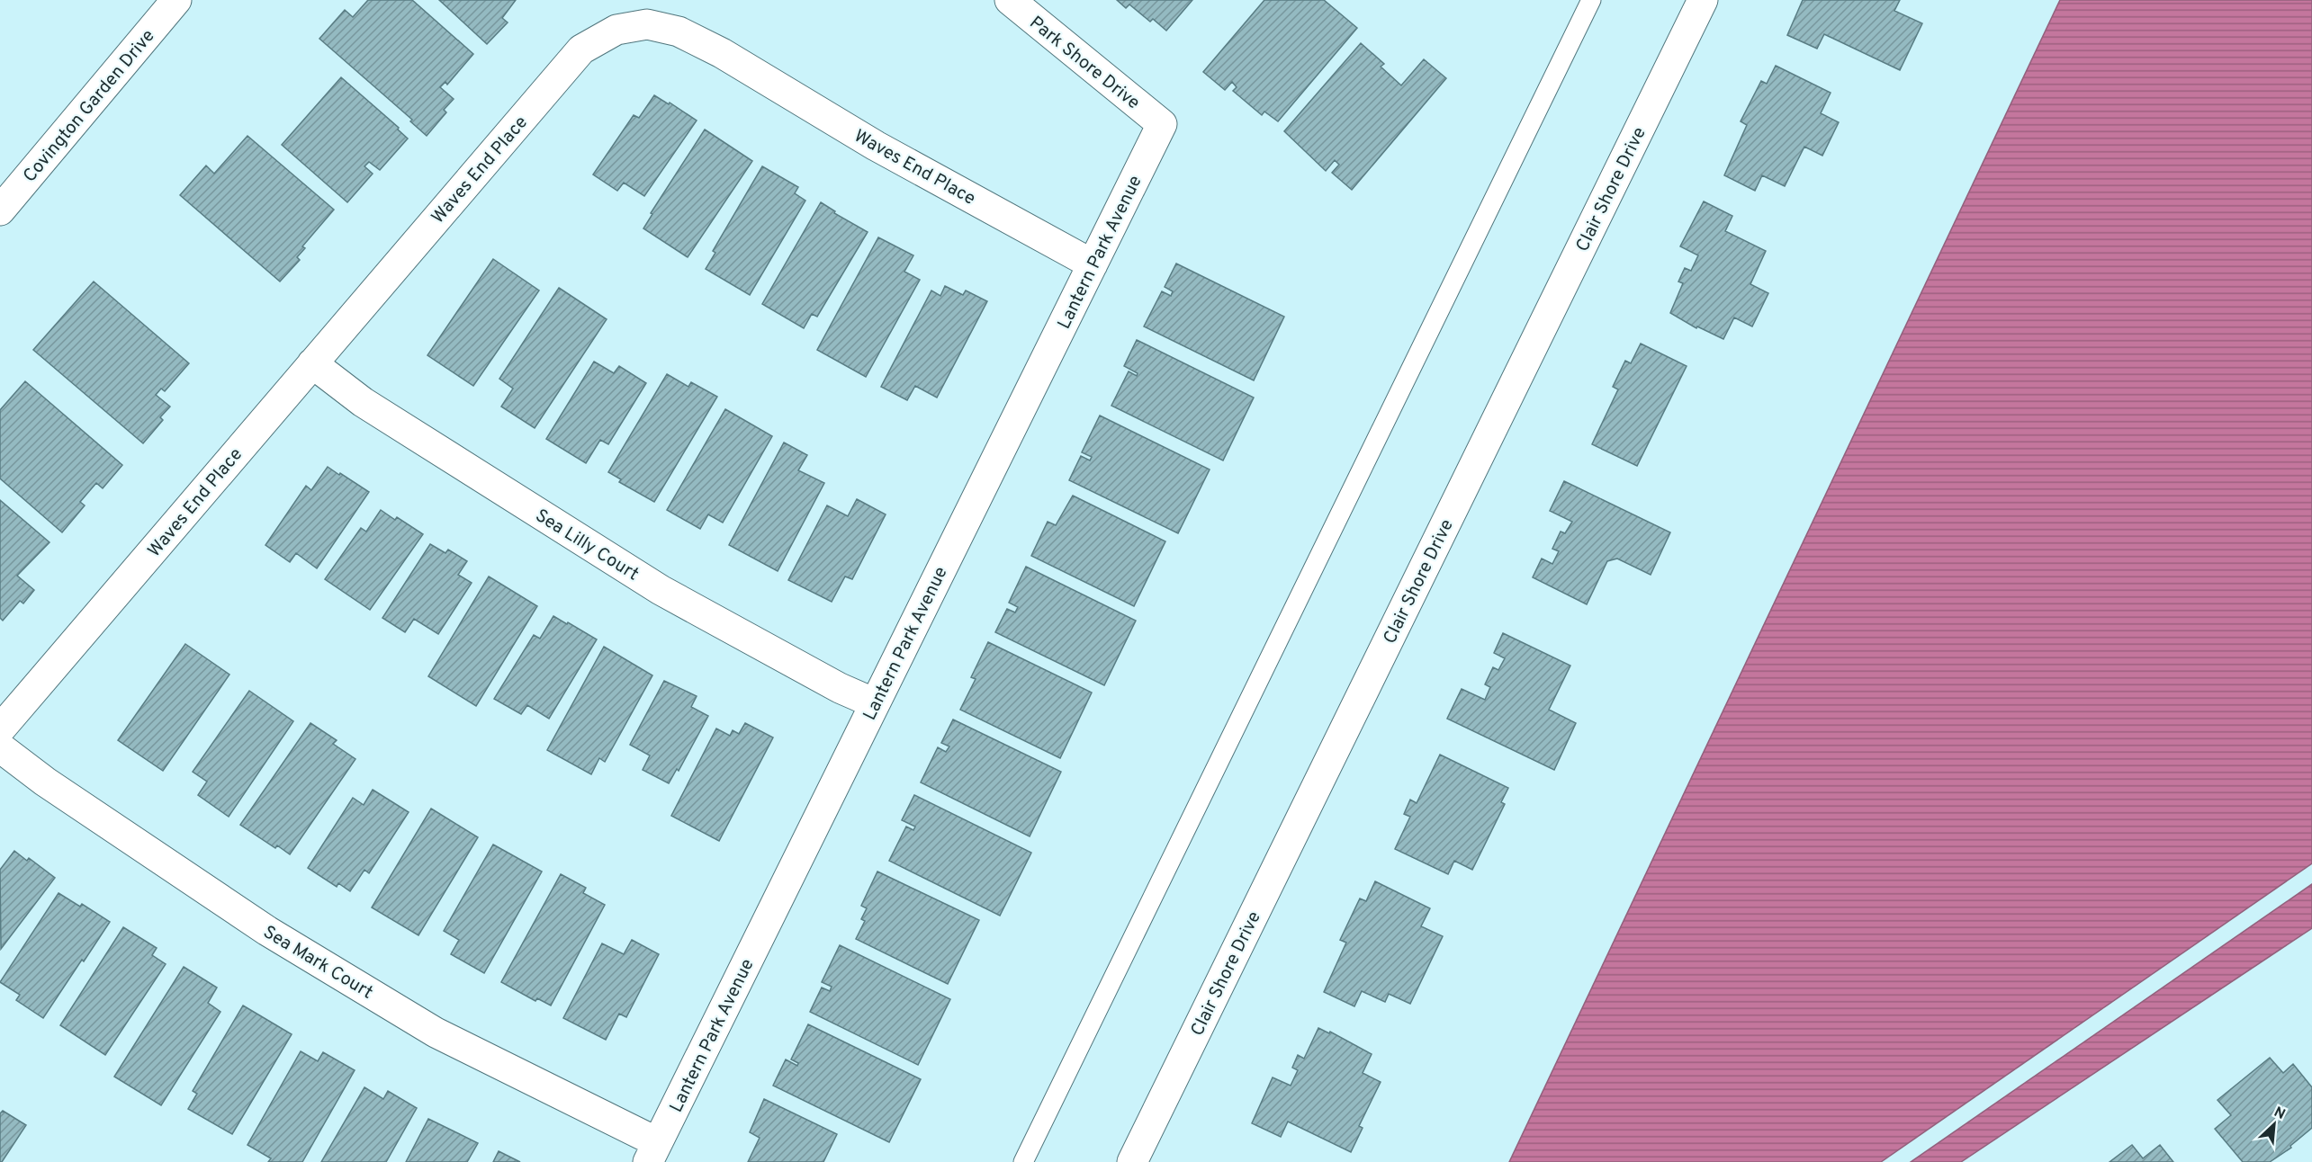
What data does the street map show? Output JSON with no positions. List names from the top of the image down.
{
  "streets": {
    "street": [
      "Park Shore Drive",
      "Covington Garden Drive",
      "Waves End Place",
      "Clair Shore Drive",
      "Lantern Park Avenue",
      "Sea Lilly Court",
      "Sea Mark Court"
    ]
  },
  "crossings": [
    ["Park Shore Drive", "Lantern Park Avenue"],
    ["Waves End Place", "Lantern Park Avenue"],
    ["Waves End Place", "Sea Lilly Court"],
    ["Lantern Park Avenue", "Sea Lilly Court"],
    ["Lantern Park Avenue", "Sea Mark Court"]
  ],
  "north": "top right"
}
